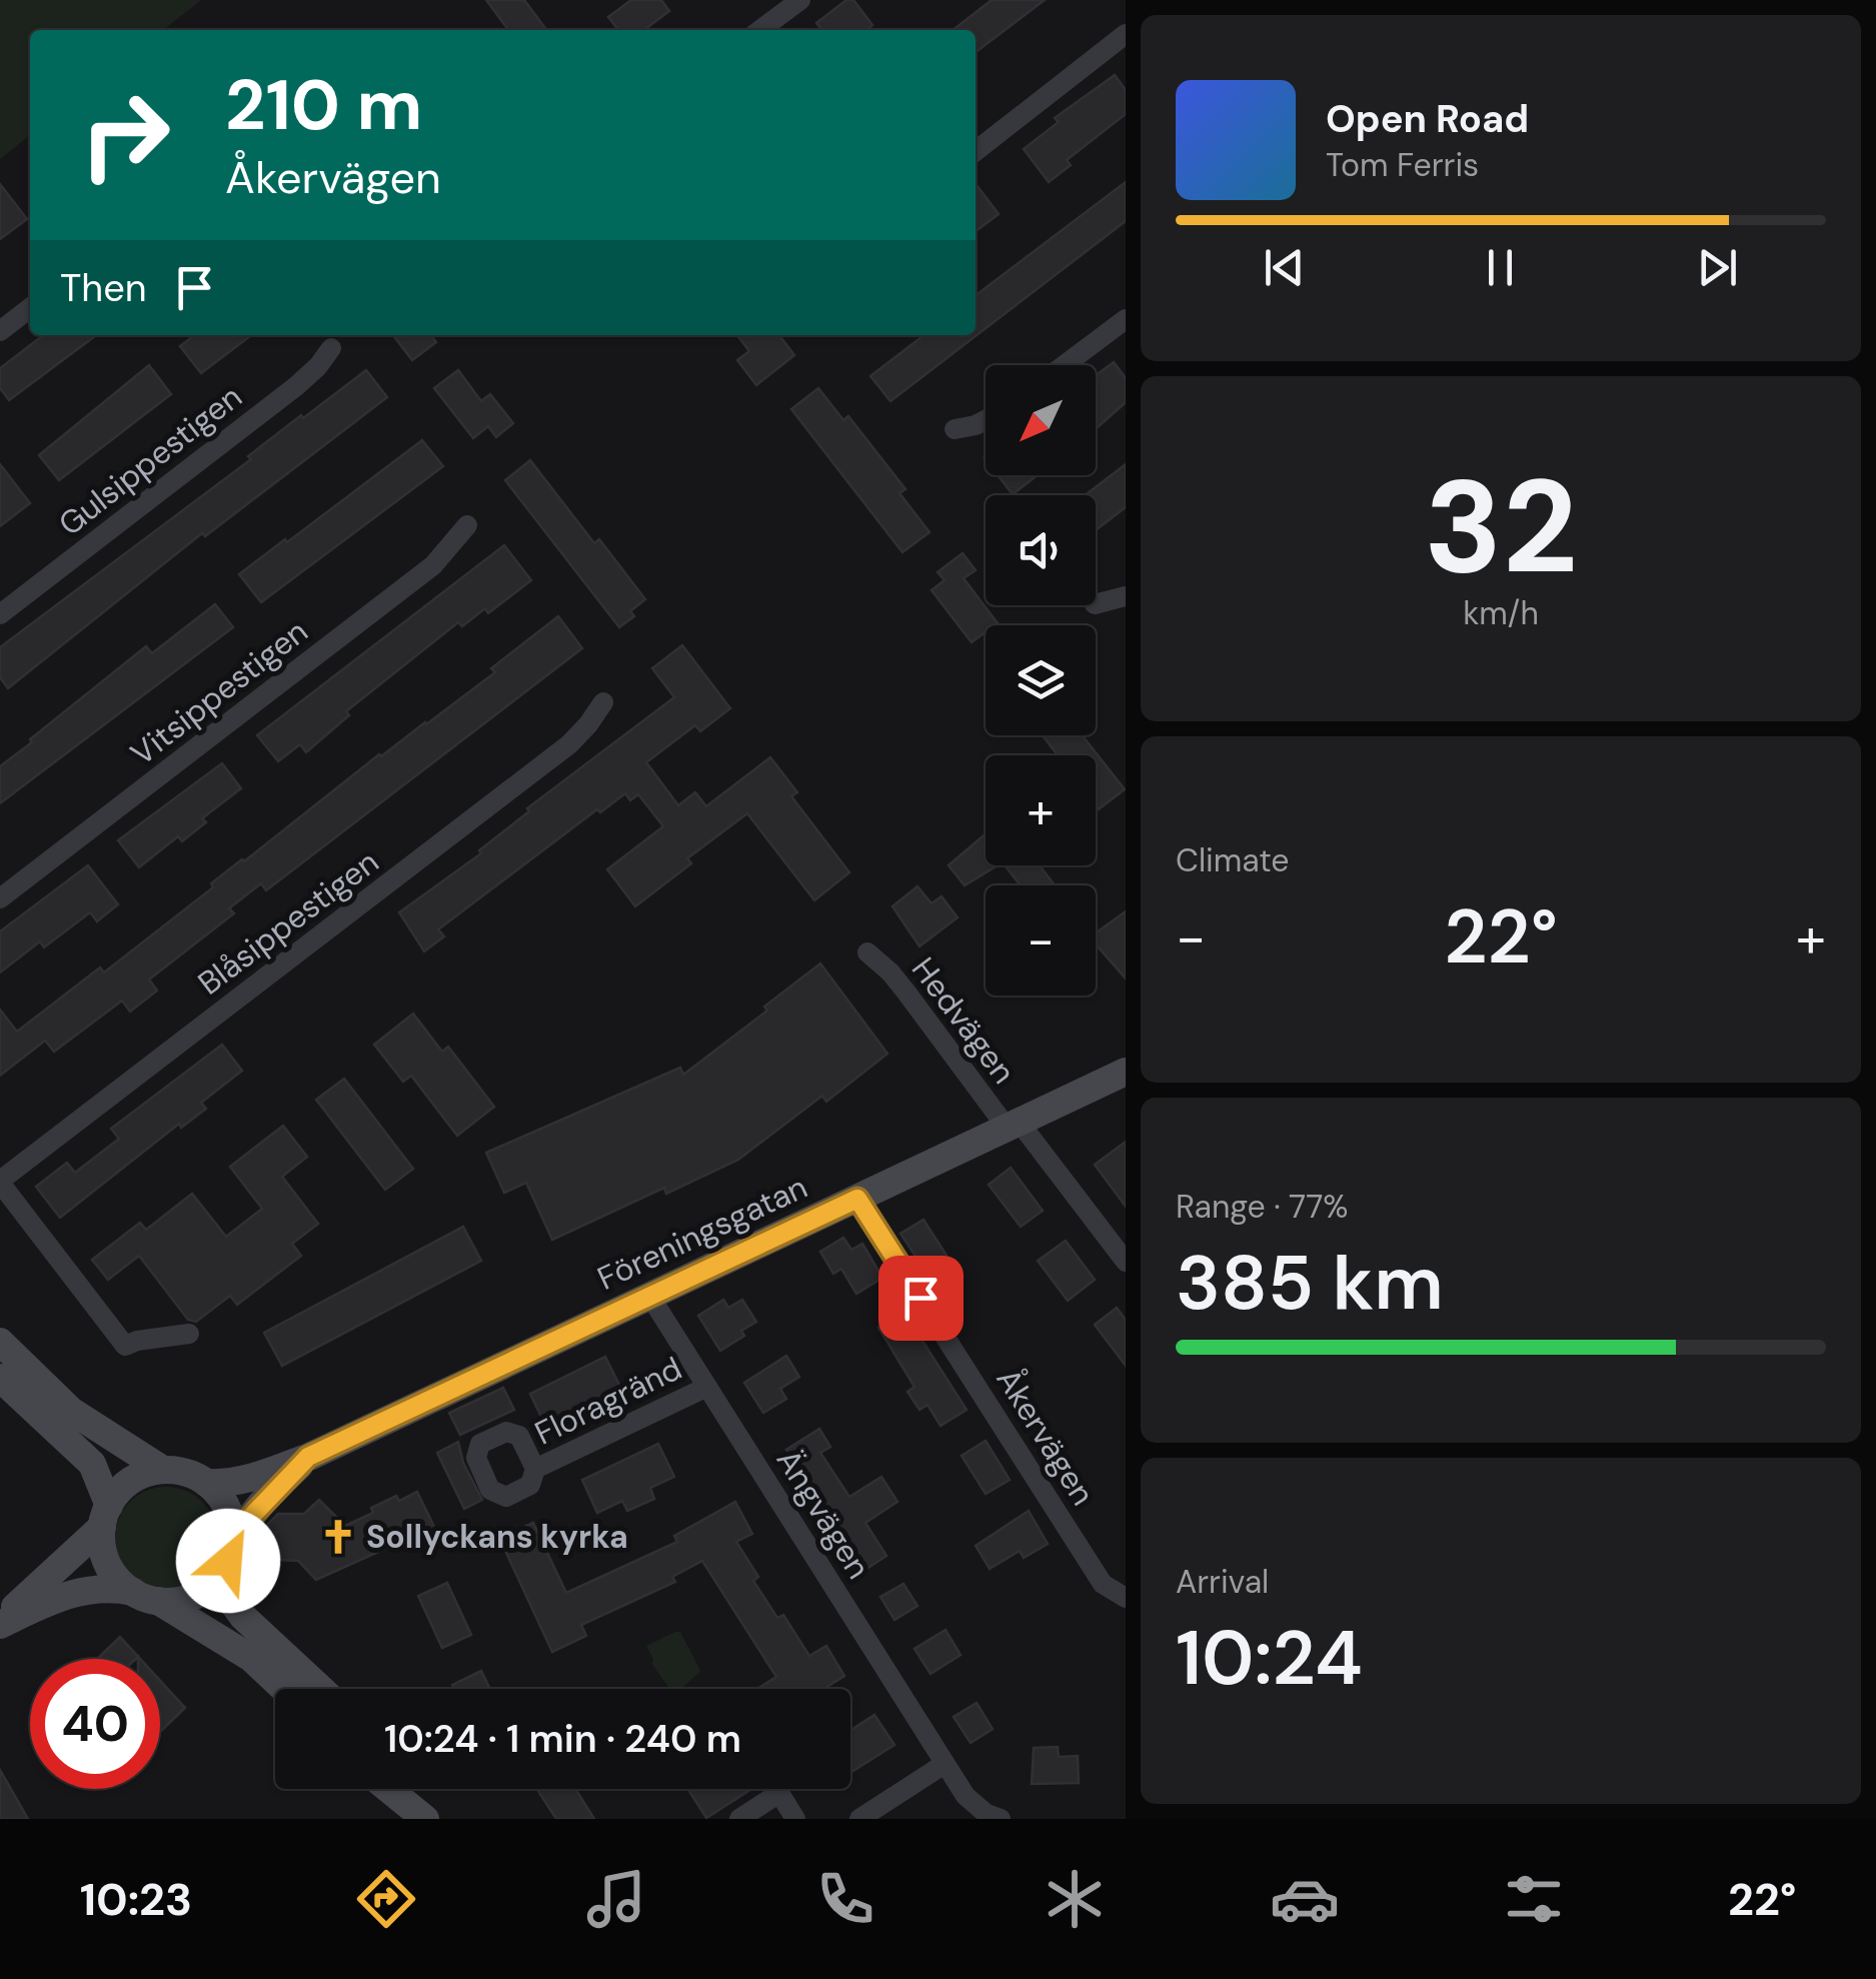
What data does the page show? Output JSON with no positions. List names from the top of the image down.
{
  "streets": {
    "street": [
      "Gulsippestigen",
      "Vitsippestigen",
      "Blåsippestigen",
      "Hedvägen",
      "Föreningsgatan",
      "Floragränd",
      "Åkervägen",
      "Ängvägen"
    ]
  },
  "crossings": [
    ["Hedvägen", "Föreningsgatan"],
    ["Föreningsgatan", "Åkervägen"],
    ["Föreningsgatan", "Ängvägen"],
    ["Floragränd", "Ängvägen"]
  ],
  "places": {
    "church": ["Sollyckans kyrka"]
  },
  "north": "bottom left",
  "page": {
    "turn": ["210 m", "Åkervägen"],
    "song": ["Open Road", "Tom Ferris"],
    "then": "Then",
    "map_buttons": ["+", "−"],
    "tile": [
      ["32", "km/h"],
      "Climate",
      ["Range · 77%", "385 km"],
      ["Arrival", "10:24"]
    ],
    "heat": ["−", "22°", "+"],
    "limit": "40",
    "trip": "10:24 · 1 min · 240 m",
    "tabs": ["10:23", "22°"]
  }
}
